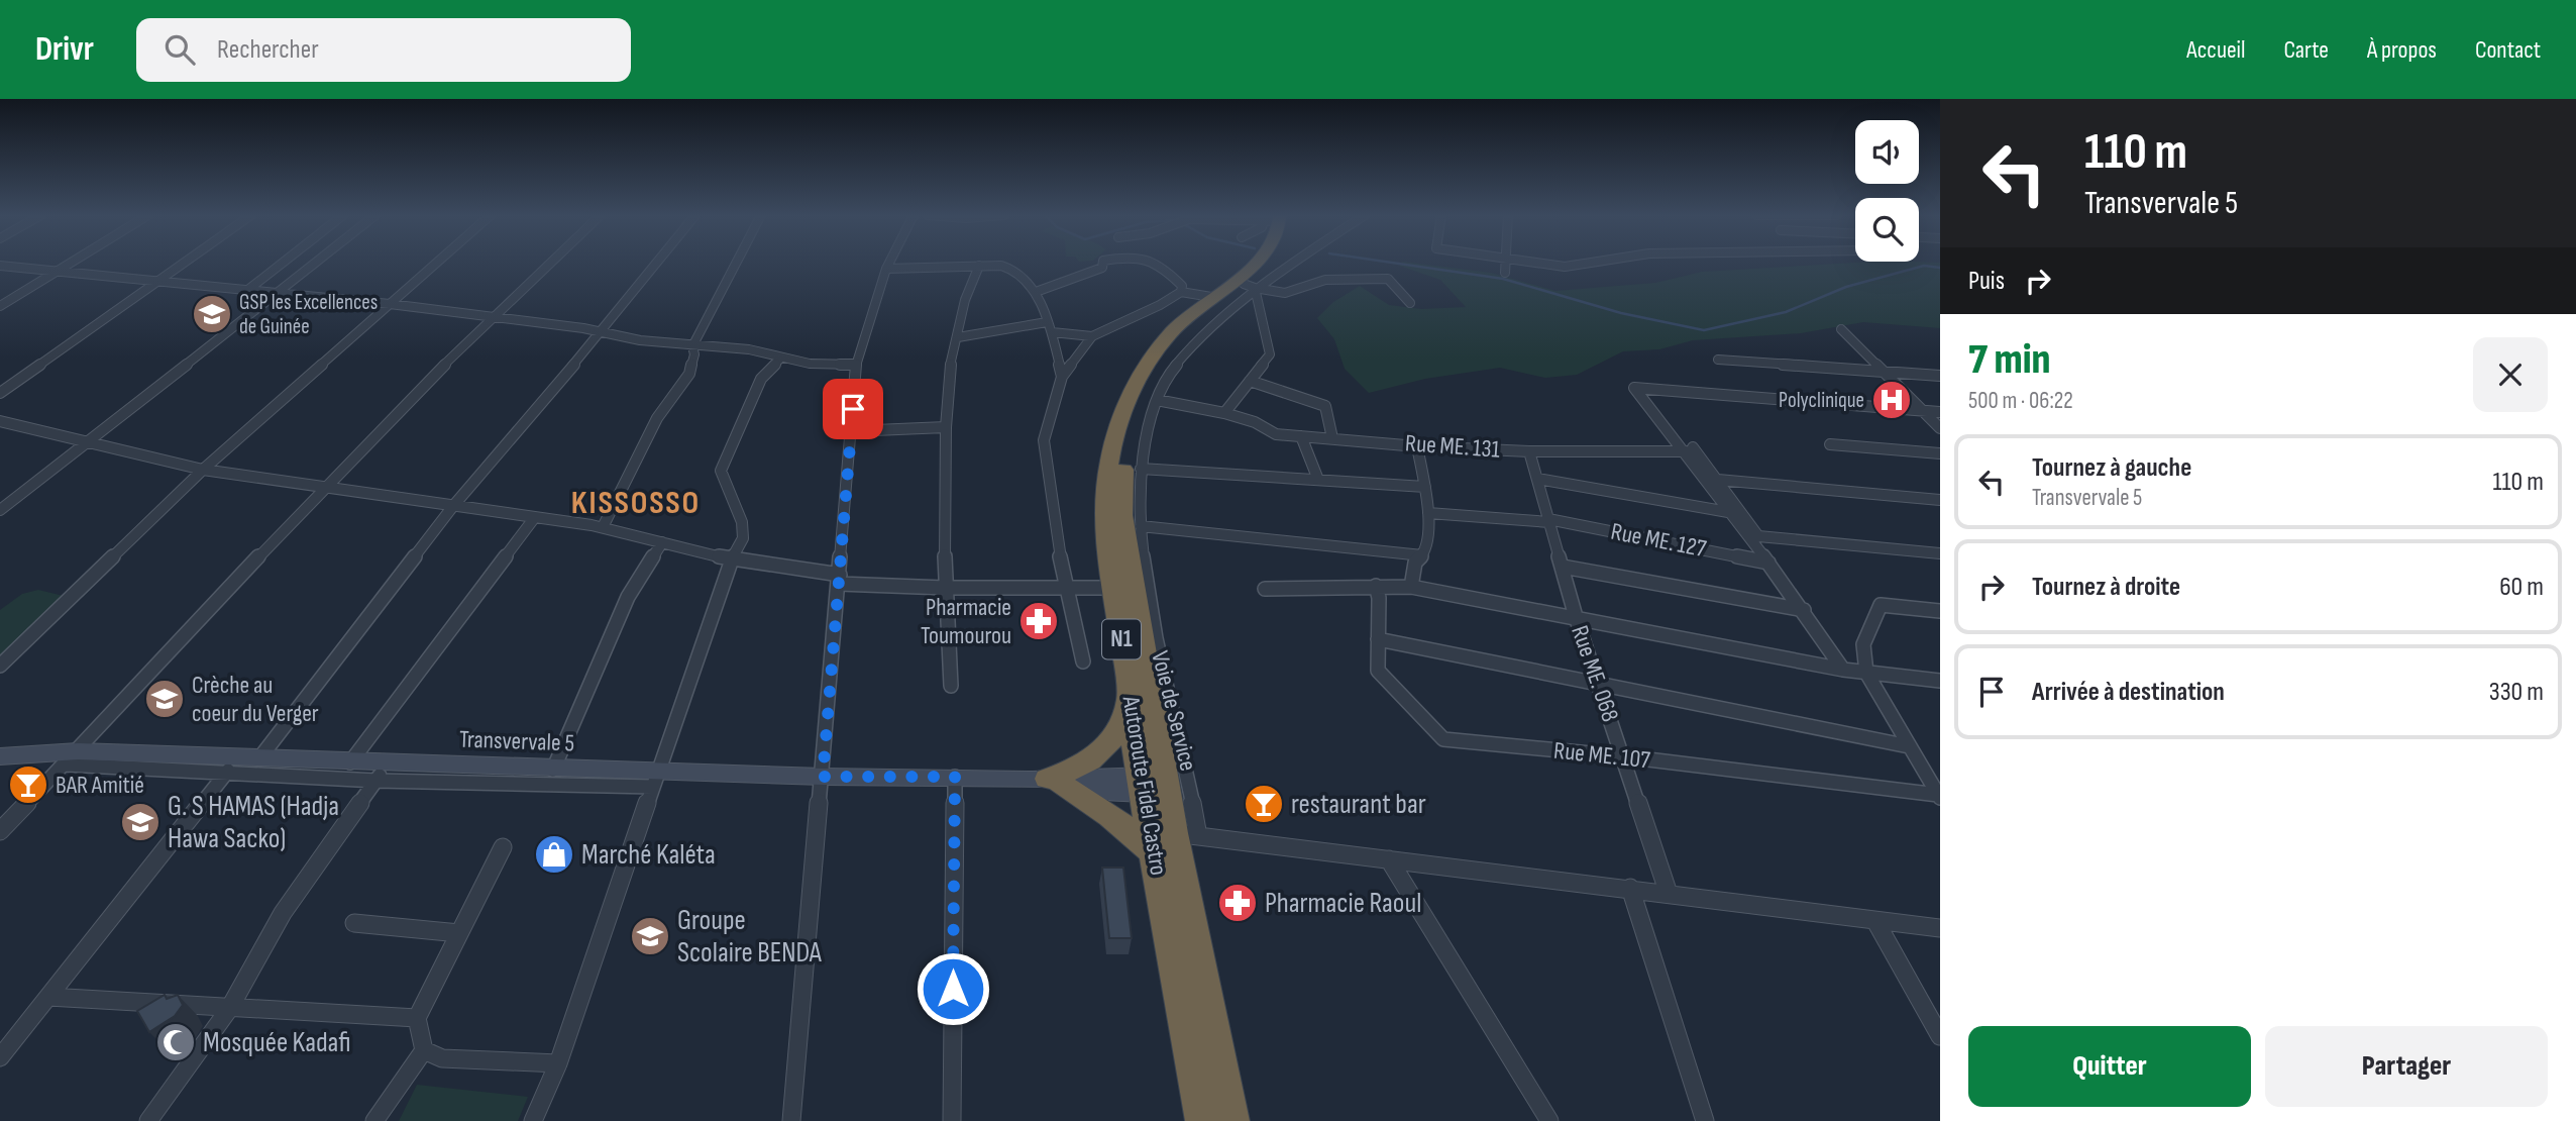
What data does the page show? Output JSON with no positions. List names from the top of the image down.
{
  "streets": {
    "highway": ["N1", "Autoroute Fidel Castro"],
    "main road": ["Transvervale 5"],
    "street": [
      "Rue ME. 131",
      "Rue ME. 127",
      "Rue ME. 068",
      "Voie de Service",
      "Rue ME. 107"
    ]
  },
  "crossings": [
    ["Rue ME. 131", "Rue ME. 068"],
    ["Rue ME. 131", "Voie de Service"],
    ["Rue ME. 127", "Rue ME. 068"],
    ["Rue ME. 068", "Rue ME. 107"],
    ["Voie de Service", "Autoroute Fidel Castro"],
    ["Transvervale 5", "Autoroute Fidel Castro"]
  ],
  "districts": ["KISSOSSO"],
  "places": {
    "school or university": [
      "GSP les Excellences de Guinée",
      "Crèche au coeur du Verger",
      "G. S HAMAS (Hadja Hawa Sacko)",
      "Groupe Scolaire BENDA"
    ],
    "hospital": ["Polyclinique"],
    "pharmacy": ["Pharmacie Toumourou", "Pharmacie Raoul"],
    "bar": ["BAR Amitié", "restaurant bar"],
    "shop": ["Marché Kaléta"],
    "mosque": ["Mosquée Kadafi"]
  },
  "page": {
    "header": "Drivr",
    "search": "Rechercher",
    "nav": [
      "Accueil",
      "Carte",
      "À propos",
      "Contact"
    ],
    "turn": ["110 m", "Transvervale 5"],
    "then": "Puis",
    "heading": ["7 min", "500 m · 06:22"],
    "list": [
      {
        "name": "Tournez à gauche",
        "note": "Transvervale 5",
        "value": "110 m"
      },
      {
        "name": "Tournez à droite",
        "value": "60 m"
      },
      {
        "name": "Arrivée à destination",
        "value": "330 m"
      }
    ],
    "buttons": ["Quitter", "Partager"]
  }
}
